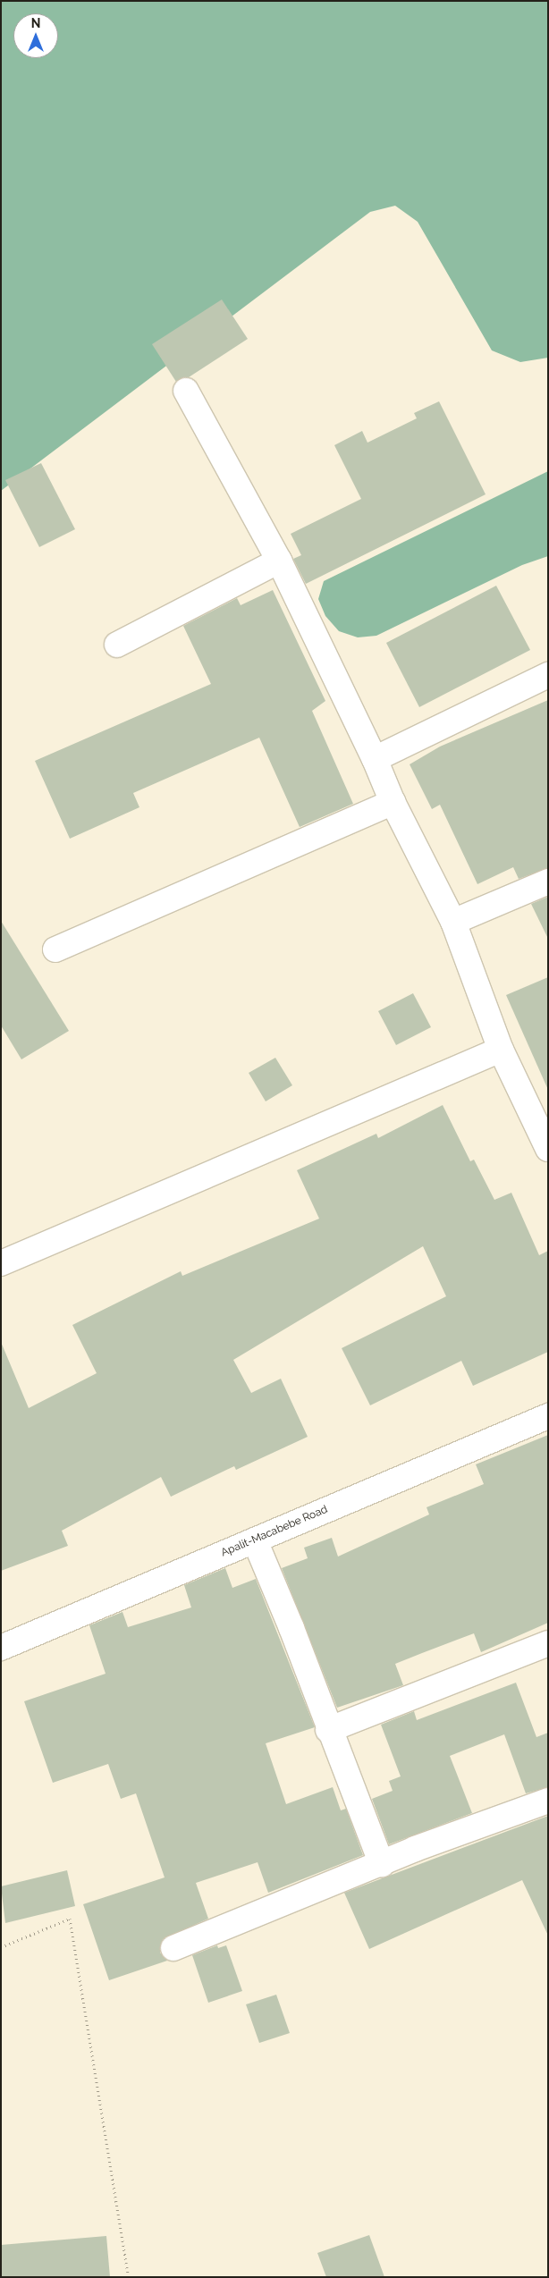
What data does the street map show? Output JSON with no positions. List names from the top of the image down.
{
  "streets": {
    "street": ["Apalit-Macabebe Road"]
  },
  "north": "top"
}
